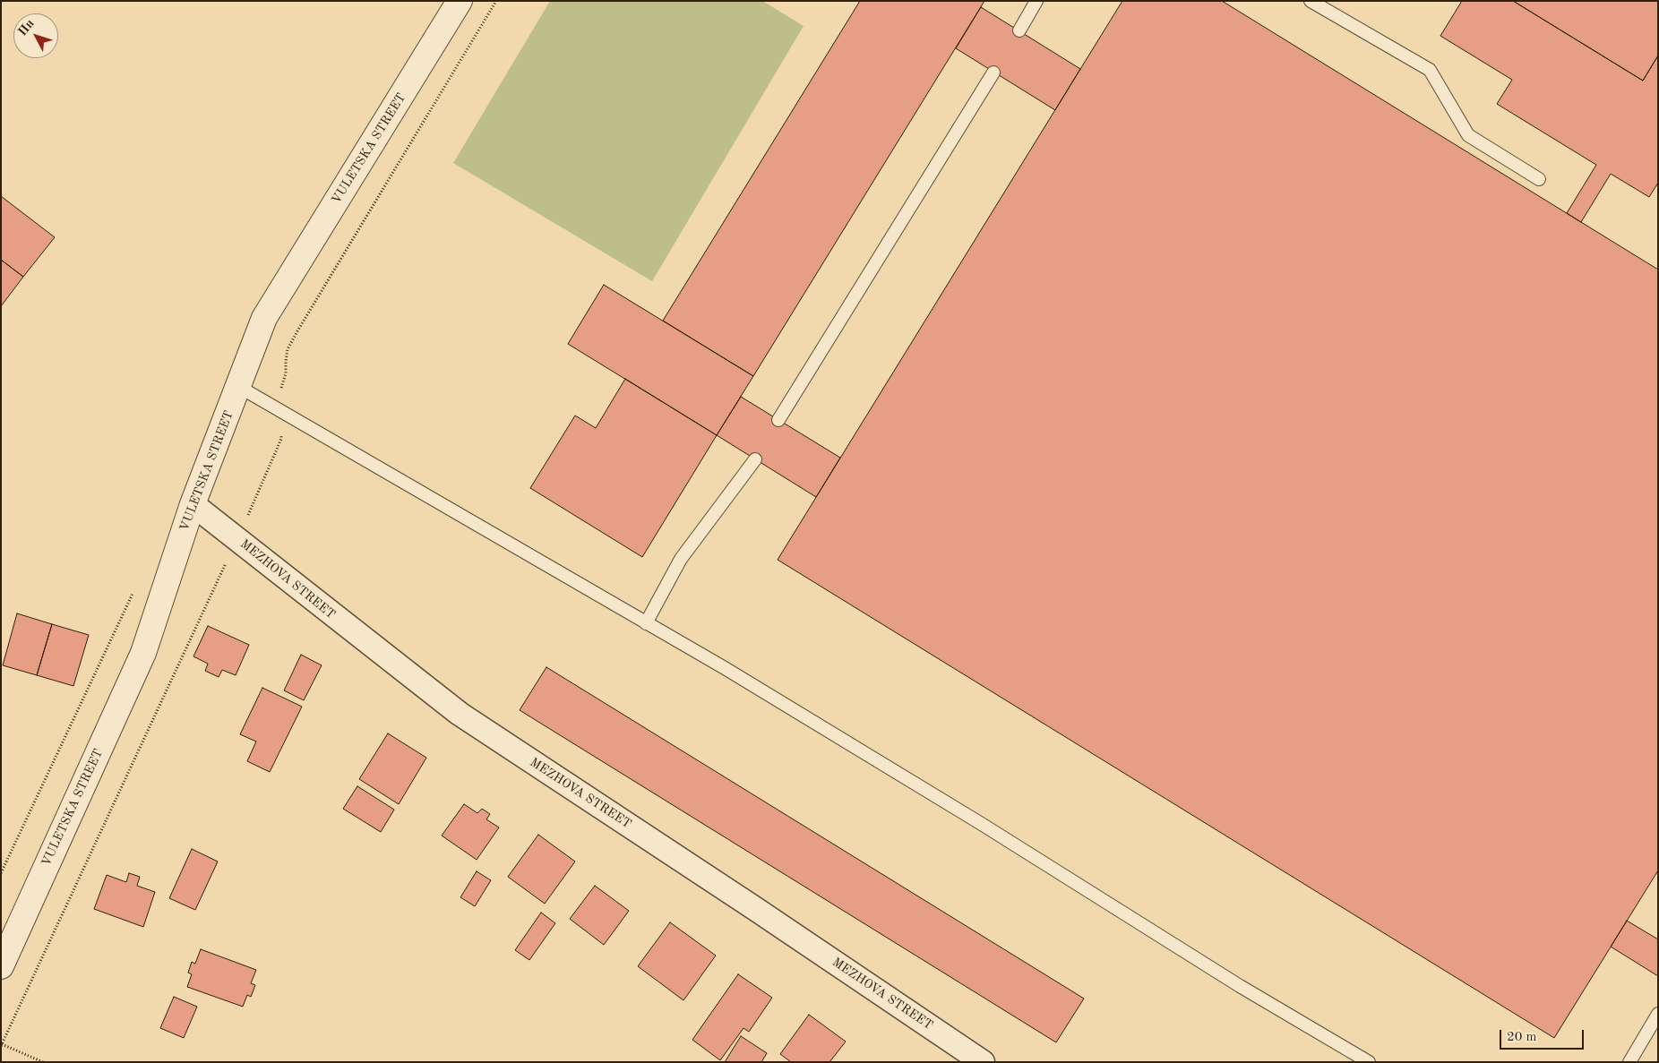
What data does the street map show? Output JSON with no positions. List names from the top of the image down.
{
  "streets": {
    "street": ["VULETSKA STREET", "MEZHOVA STREET"]
  },
  "crossings": [
    ["VULETSKA STREET", "MEZHOVA STREET"]
  ],
  "scale_bar": "20 m",
  "north": "top left"
}
